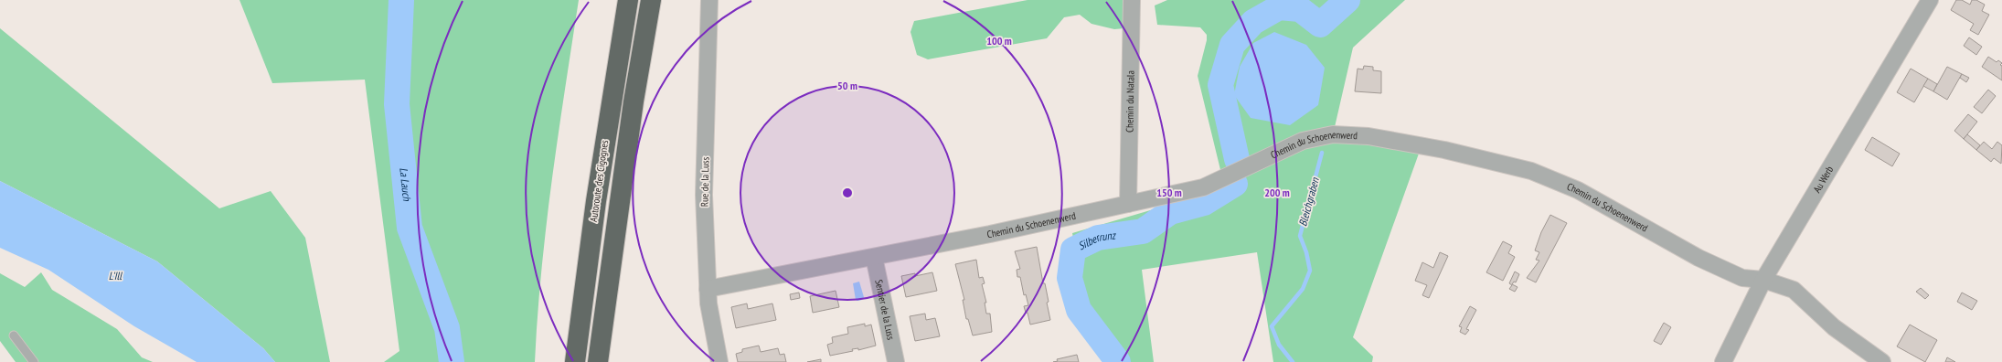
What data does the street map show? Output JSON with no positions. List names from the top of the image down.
{
  "streets": {
    "highway": ["Autoroute des Cigognes"],
    "street": [
      "Chemin du Natala",
      "Chemin du Schoenenwerd",
      "Au Werb",
      "Rue de la Luss",
      "Sentier de la Luss"
    ]
  },
  "crossings": [
    ["Chemin du Natala", "Chemin du Schoenenwerd"],
    ["Chemin du Schoenenwerd", "Au Werb"],
    ["Chemin du Schoenenwerd", "Rue de la Luss"],
    ["Chemin du Schoenenwerd", "Sentier de la Luss"]
  ],
  "water": [
    "La Lauch",
    "Bleichgraben",
    "Silberrunz",
    "L'Ill"
  ],
  "rings": [
    "100 m",
    "50 m",
    "150 m",
    "200 m"
  ]
}
